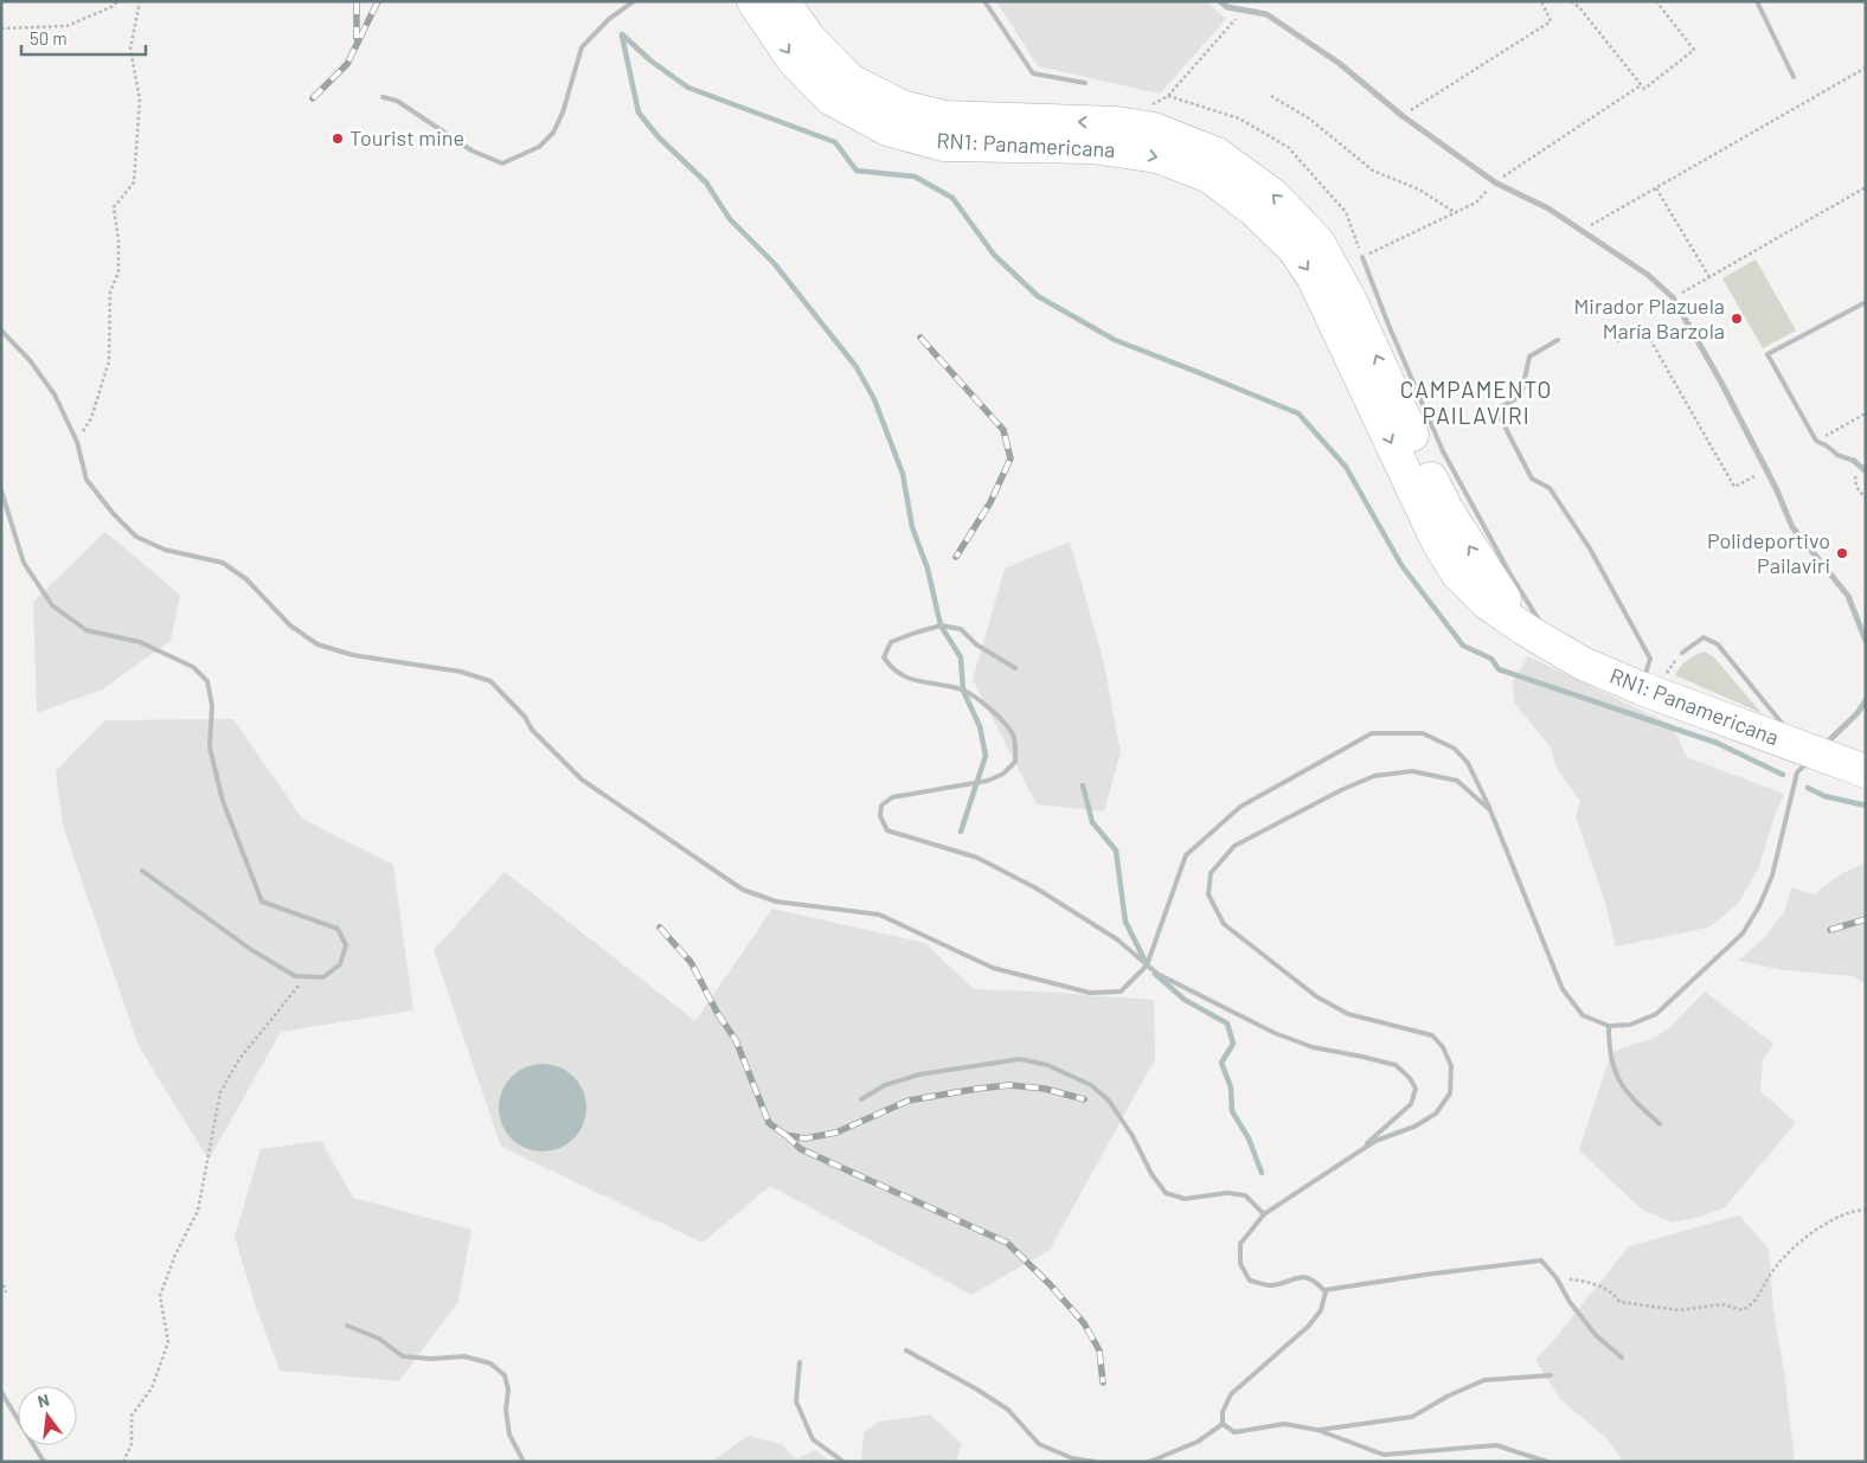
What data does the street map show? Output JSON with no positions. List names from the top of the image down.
{
  "streets": {
    "highway": ["RN1: Panamericana"]
  },
  "districts": ["CAMPAMENTO PAILAVIRI"],
  "places": ["Tourist mine", "Mirador Plazuela María Barzola", "Polideportivo Pailaviri"],
  "scale_bar": "50 m",
  "north": "top"
}
